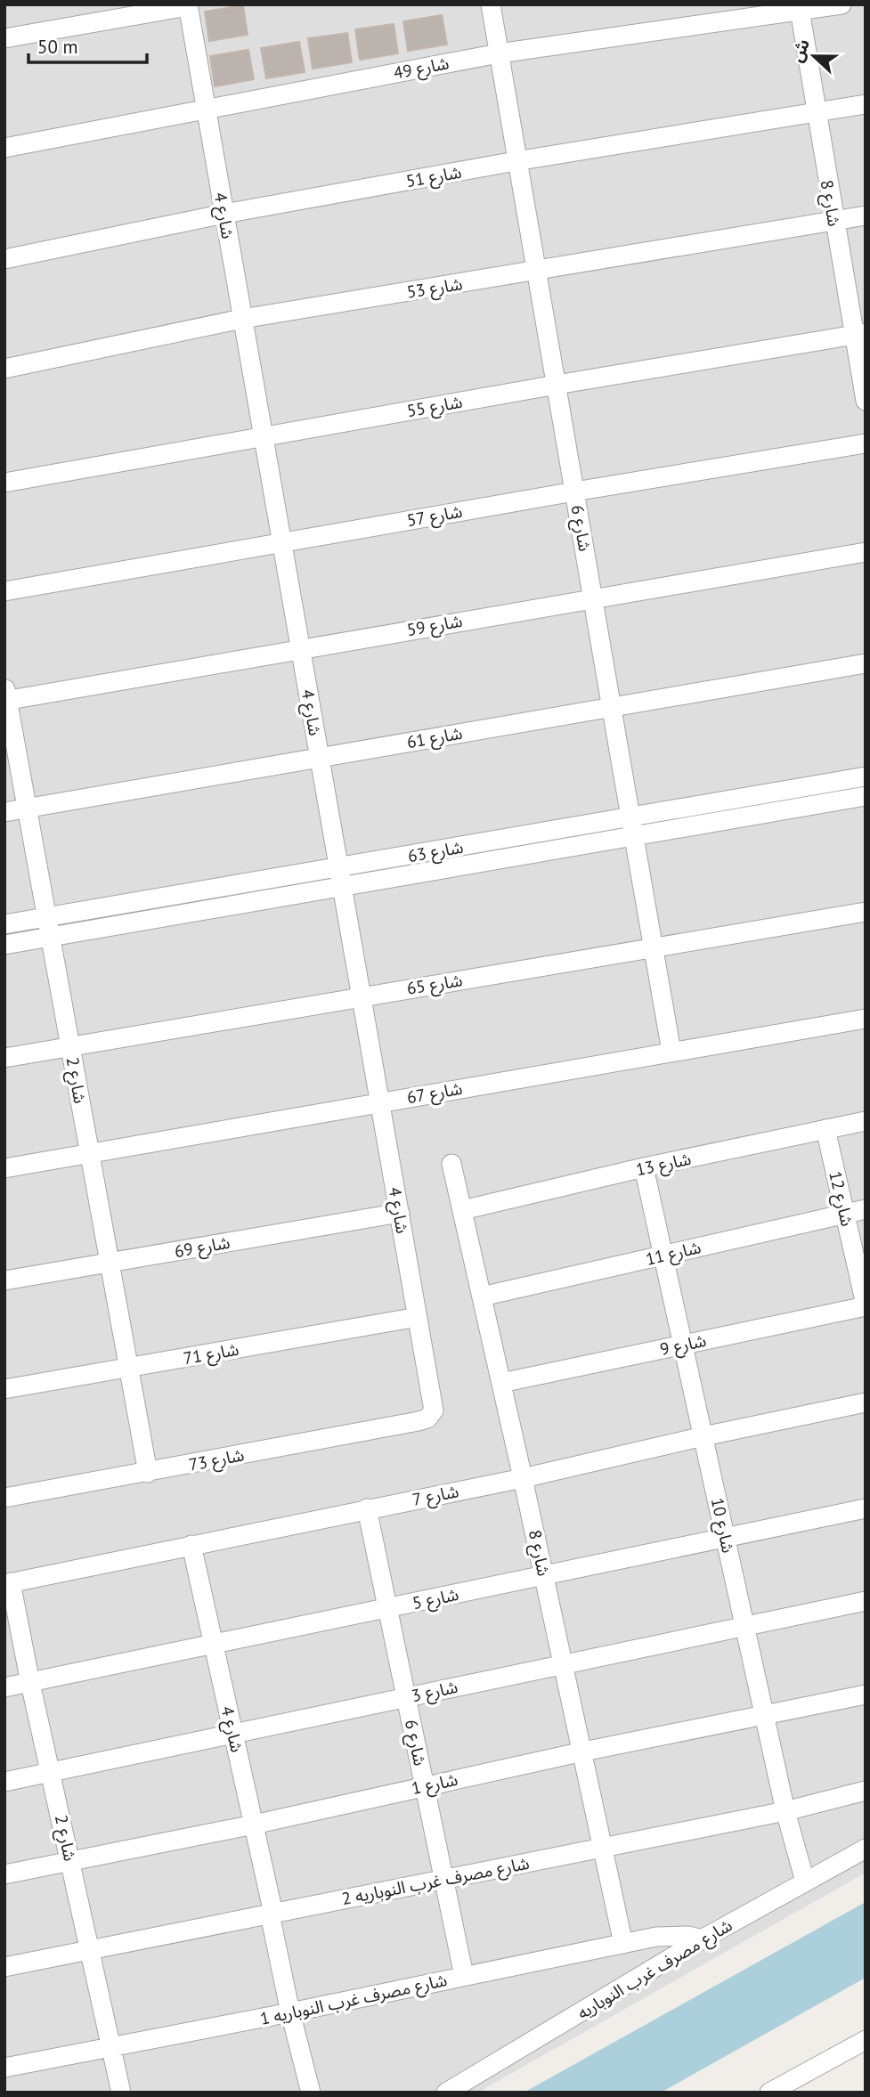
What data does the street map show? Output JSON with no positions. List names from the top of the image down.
{
  "streets": {
    "street": [
      "شارع 49",
      "شارع 51",
      "شارع 8",
      "شارع 4",
      "شارع 53",
      "شارع 55",
      "شارع 57",
      "شارع 6",
      "شارع 59",
      "شارع 61",
      "شارع 63",
      "شارع 65",
      "شارع 2",
      "شارع 67",
      "شارع 13",
      "شارع 12",
      "شارع 69",
      "شارع 11",
      "شارع 9",
      "شارع 71",
      "شارع 73",
      "شارع 7",
      "شارع 10",
      "شارع 5",
      "شارع 3",
      "شارع 1",
      "شارع مصرف غرب النوباريه 2",
      "شارع مصرف غرب النوباريه",
      "شارع مصرف غرب النوباريه 1"
    ]
  },
  "crossings": [
    ["شارع 49", "شارع 8"],
    ["شارع 49", "شارع 4"],
    ["شارع 49", "شارع 6"],
    ["شارع 51", "شارع 8"],
    ["شارع 51", "شارع 4"],
    ["شارع 51", "شارع 6"],
    ["شارع 8", "شارع 53"],
    ["شارع 8", "شارع 55"],
    ["شارع 8", "شارع 13"],
    ["شارع 8", "شارع 11"],
    ["شارع 8", "شارع 9"],
    ["شارع 8", "شارع 7"],
    ["شارع 8", "شارع 5"],
    ["شارع 8", "شارع 3"],
    ["شارع 8", "شارع 1"],
    ["شارع 8", "شارع مصرف غرب النوباريه 2"],
    ["شارع 8", "شارع مصرف غرب النوباريه 1"],
    ["شارع 4", "شارع 53"],
    ["شارع 4", "شارع 55"],
    ["شارع 4", "شارع 57"],
    ["شارع 4", "شارع 59"],
    ["شارع 4", "شارع 61"],
    ["شارع 4", "شارع 63"],
    ["شارع 4", "شارع 65"],
    ["شارع 4", "شارع 67"],
    ["شارع 4", "شارع 69"],
    ["شارع 4", "شارع 71"],
    ["شارع 4", "شارع 73"],
    ["شارع 4", "شارع 7"],
    ["شارع 4", "شارع 5"],
    ["شارع 4", "شارع 3"],
    ["شارع 4", "شارع 1"],
    ["شارع 4", "شارع مصرف غرب النوباريه 2"],
    ["شارع 4", "شارع مصرف غرب النوباريه 1"],
    ["شارع 53", "شارع 6"],
    ["شارع 55", "شارع 6"],
    ["شارع 57", "شارع 6"],
    ["شارع 6", "شارع 59"],
    ["شارع 6", "شارع 61"],
    ["شارع 6", "شارع 63"],
    ["شارع 6", "شارع 65"],
    ["شارع 6", "شارع 67"],
    ["شارع 6", "شارع 7"],
    ["شارع 6", "شارع 5"],
    ["شارع 6", "شارع 3"],
    ["شارع 6", "شارع 1"],
    ["شارع 6", "شارع مصرف غرب النوباريه 2"],
    ["شارع 6", "شارع مصرف غرب النوباريه 1"],
    ["شارع 59", "شارع 2"],
    ["شارع 61", "شارع 2"],
    ["شارع 63", "شارع 2"],
    ["شارع 65", "شارع 2"],
    ["شارع 2", "شارع 67"],
    ["شارع 2", "شارع 69"],
    ["شارع 2", "شارع 71"],
    ["شارع 2", "شارع 73"],
    ["شارع 2", "شارع 7"],
    ["شارع 2", "شارع 5"],
    ["شارع 2", "شارع 3"],
    ["شارع 2", "شارع 1"],
    ["شارع 2", "شارع مصرف غرب النوباريه 2"],
    ["شارع 2", "شارع مصرف غرب النوباريه 1"],
    ["شارع 13", "شارع 12"],
    ["شارع 13", "شارع 10"],
    ["شارع 12", "شارع 11"],
    ["شارع 12", "شارع 9"],
    ["شارع 11", "شارع 10"],
    ["شارع 9", "شارع 10"],
    ["شارع 7", "شارع 10"],
    ["شارع 10", "شارع 5"],
    ["شارع 10", "شارع 3"],
    ["شارع 10", "شارع 1"],
    ["شارع 10", "شارع مصرف غرب النوباريه 2"],
    ["شارع 10", "شارع مصرف غرب النوباريه"],
    ["شارع مصرف غرب النوباريه", "شارع مصرف غرب النوباريه 1"]
  ],
  "scale_bar": "50 m",
  "north": "left"
}
